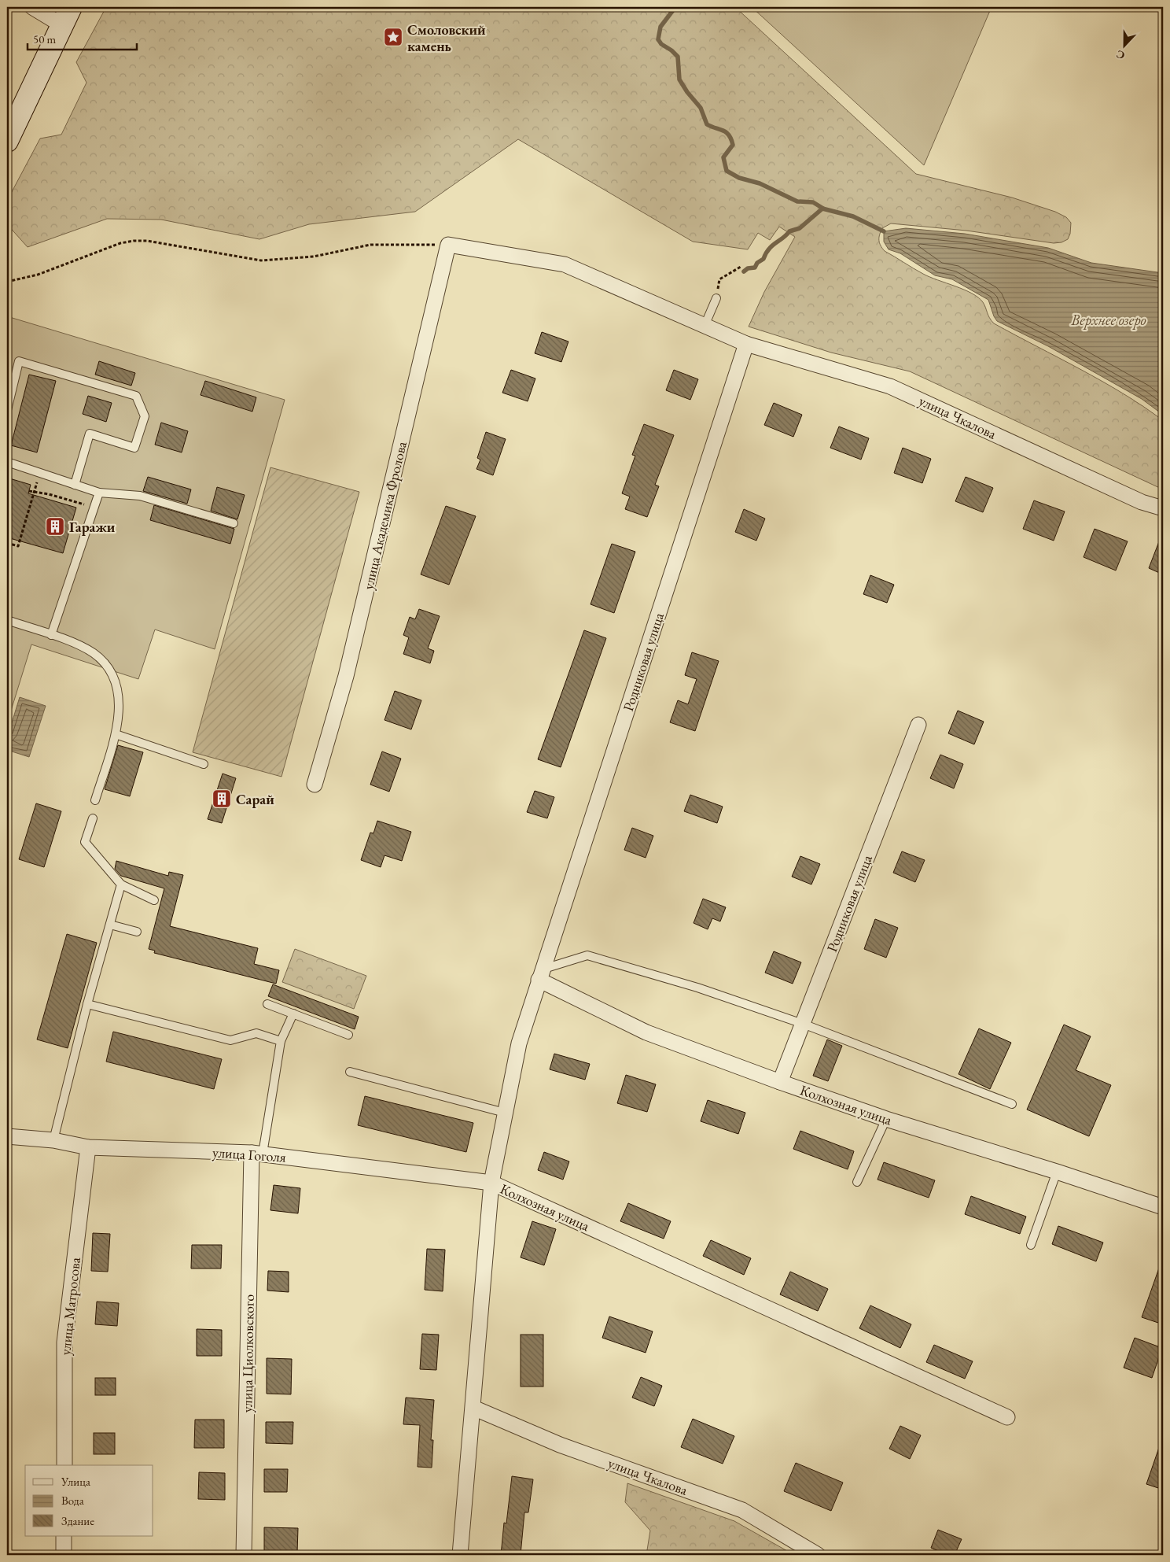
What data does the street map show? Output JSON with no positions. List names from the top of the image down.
{
  "streets": {
    "street": [
      "улица Чкалова",
      "улица Академика Фролова",
      "Родниковая улица",
      "Колхозная улица",
      "улица Гоголя",
      "улица Матросова",
      "улица Циолковского"
    ]
  },
  "crossings": [
    ["улица Чкалова", "улица Академика Фролова"],
    ["улица Чкалова", "Родниковая улица"],
    ["Родниковая улица", "Колхозная улица"],
    ["Родниковая улица", "улица Гоголя"],
    ["Колхозная улица", "улица Гоголя"],
    ["улица Гоголя", "улица Матросова"],
    ["улица Гоголя", "улица Циолковского"]
  ],
  "water": ["Верхнее озеро"],
  "places": {
    "place": ["Смоловский камень"],
    "building": ["Гаражи", "Сарай"]
  },
  "legend": ["Улица", "Вода", "Здание"],
  "scale_bar": "50 m",
  "north": "bottom"
}
